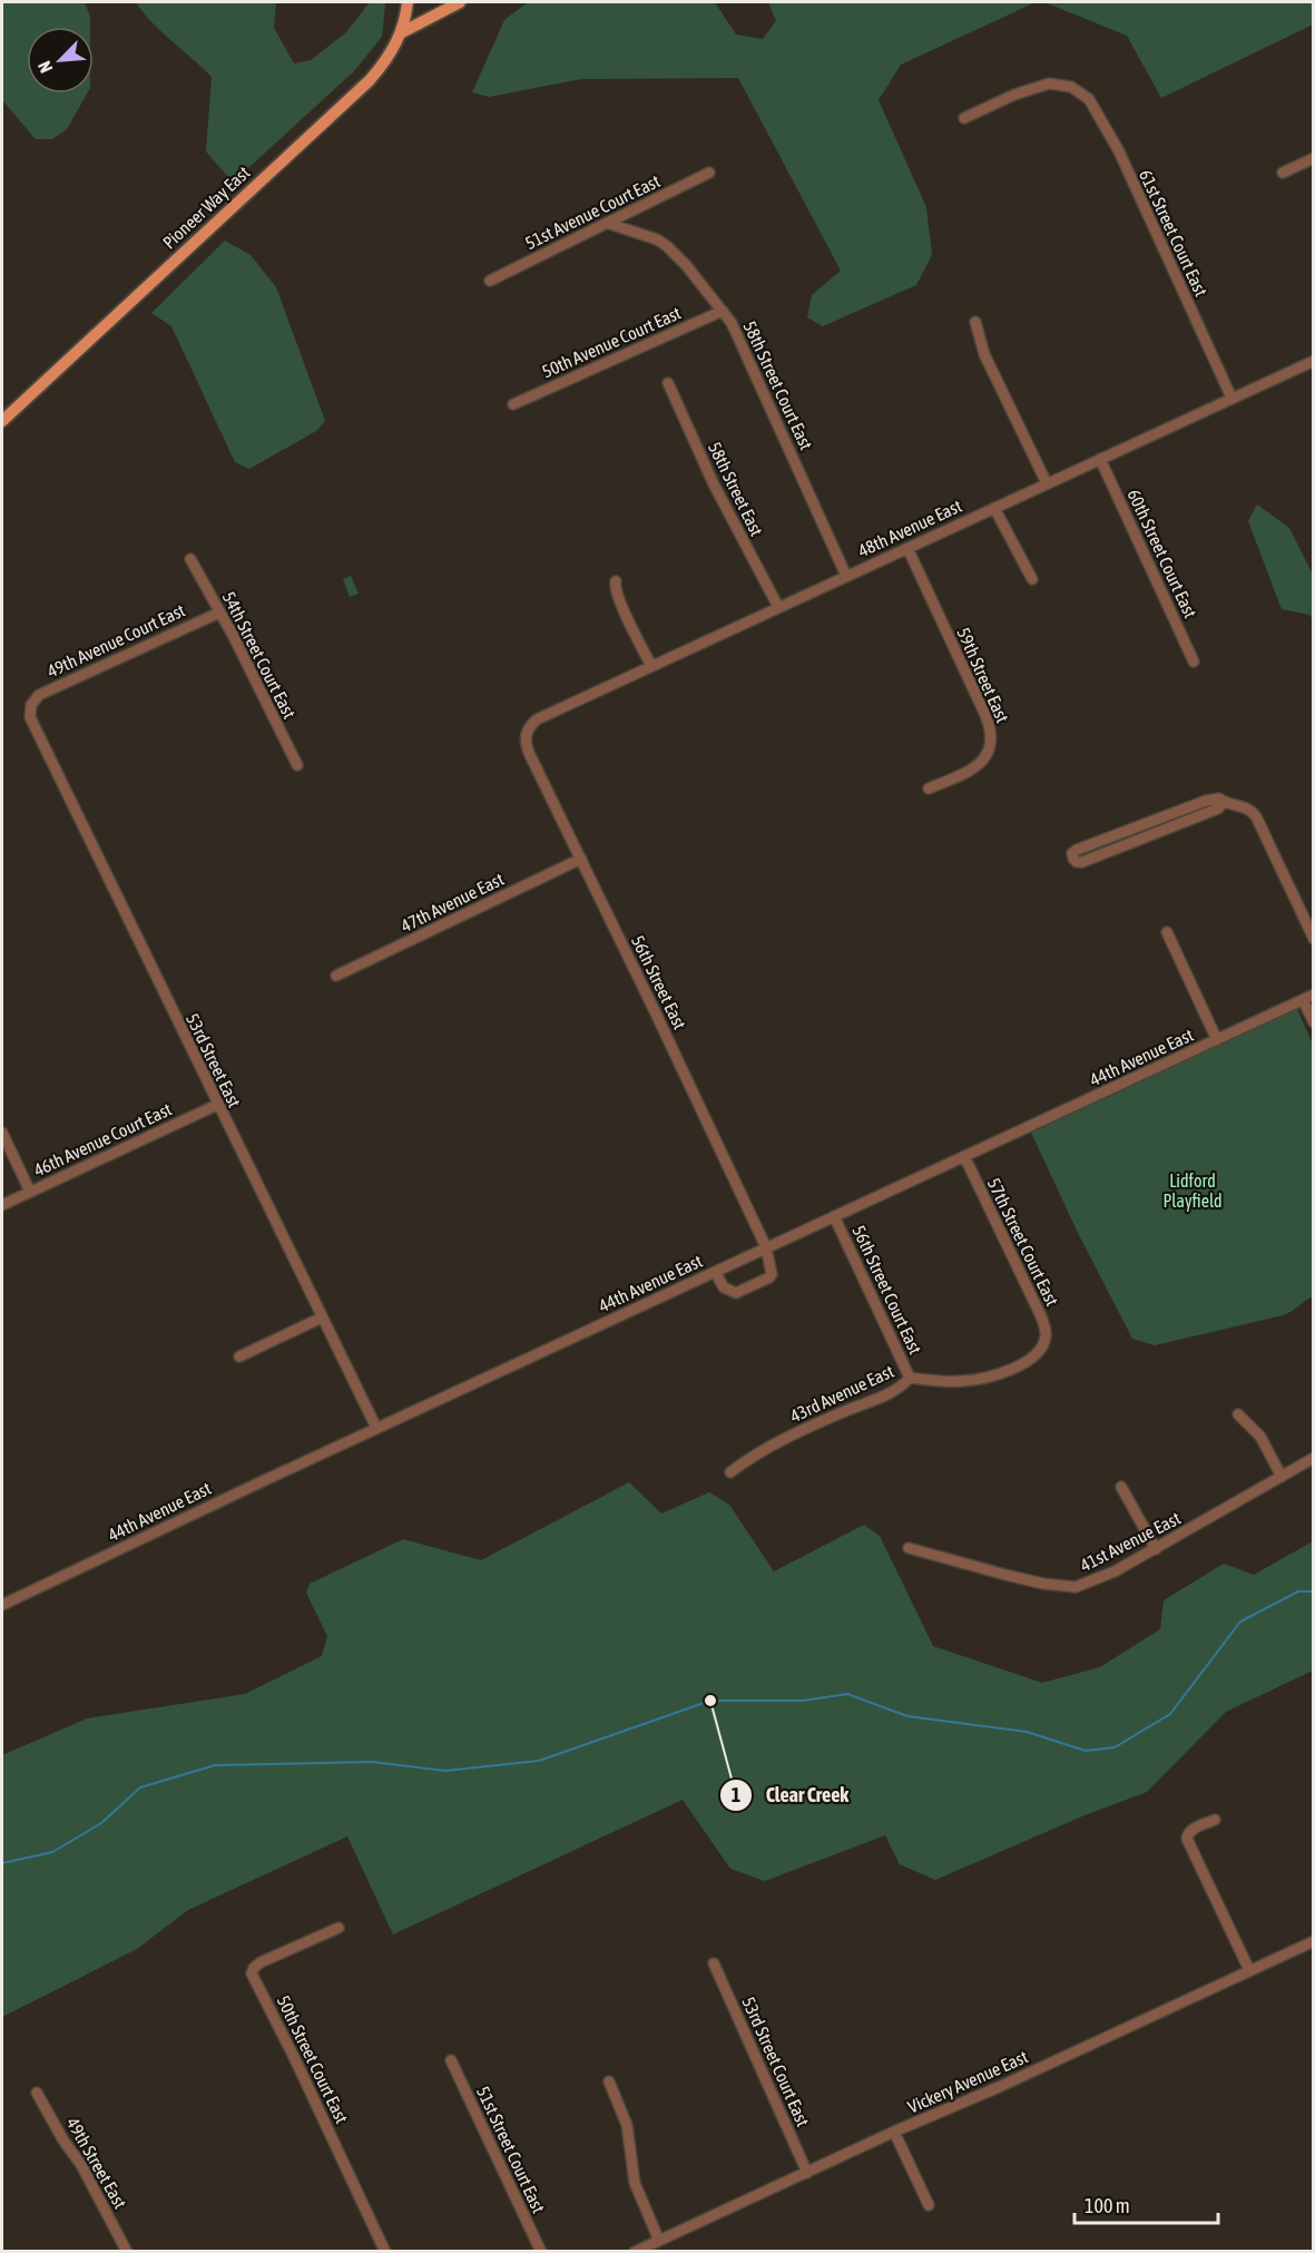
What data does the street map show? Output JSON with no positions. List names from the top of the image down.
{
  "streets": {
    "main road": ["Pioneer Way East"],
    "street": [
      "51st Avenue Court East",
      "61st Street Court East",
      "50th Avenue Court East",
      "58th Street Court East",
      "58th Street East",
      "48th Avenue East",
      "60th Street Court East",
      "49th Avenue Court East",
      "54th Street Court East",
      "59th Street East",
      "47th Avenue East",
      "56th Street East",
      "44th Avenue East",
      "53rd Street East",
      "46th Avenue Court East",
      "57th Street Court East",
      "56th Street Court East",
      "43rd Avenue East",
      "41st Avenue East",
      "50th Street Court East",
      "53rd Street Court East",
      "Vickery Avenue East",
      "51st Street Court East",
      "49th Street East"
    ]
  },
  "crossings": [
    ["51st Avenue Court East", "58th Street Court East"],
    ["61st Street Court East", "48th Avenue East"],
    ["50th Avenue Court East", "58th Street Court East"],
    ["58th Street Court East", "48th Avenue East"],
    ["58th Street East", "48th Avenue East"],
    ["48th Avenue East", "60th Street Court East"],
    ["48th Avenue East", "59th Street East"],
    ["48th Avenue East", "56th Street East"],
    ["49th Avenue Court East", "54th Street Court East"],
    ["49th Avenue Court East", "53rd Street East"],
    ["47th Avenue East", "56th Street East"],
    ["56th Street East", "44th Avenue East"],
    ["44th Avenue East", "53rd Street East"],
    ["44th Avenue East", "57th Street Court East"],
    ["44th Avenue East", "56th Street Court East"],
    ["53rd Street East", "46th Avenue Court East"],
    ["57th Street Court East", "43rd Avenue East"],
    ["56th Street Court East", "43rd Avenue East"],
    ["53rd Street Court East", "Vickery Avenue East"]
  ],
  "parks": ["Lidford Playfield"],
  "places": ["Clear Creek"],
  "scale_bar": "100 m",
  "north": "bottom left"
}
